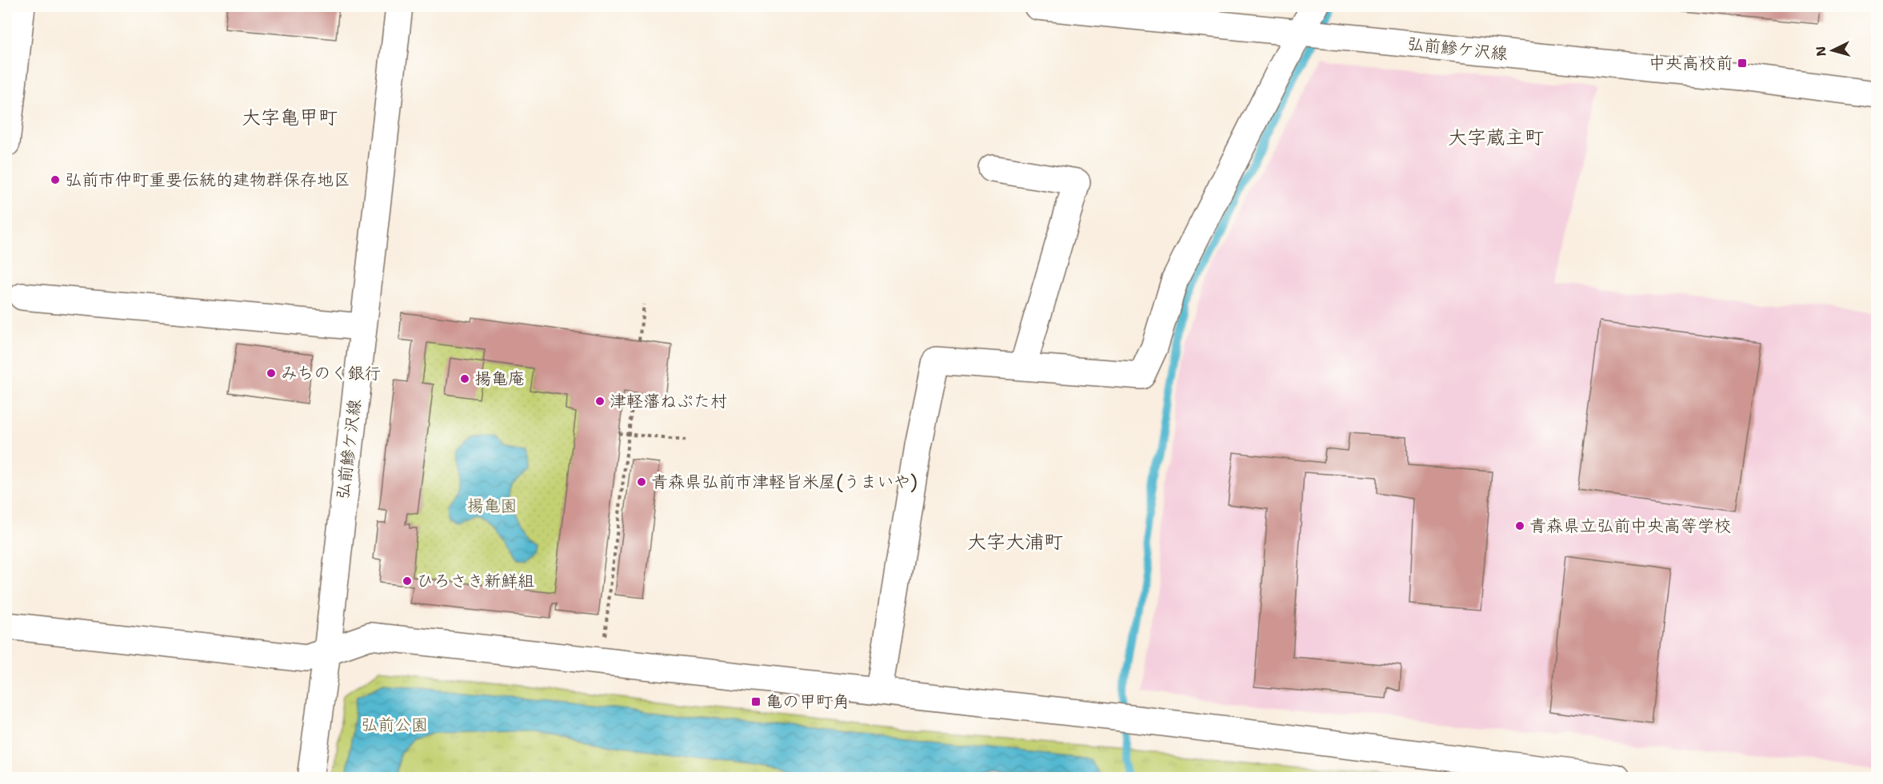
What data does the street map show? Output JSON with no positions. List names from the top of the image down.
{
  "streets": {
    "street": ["弘前鰺ケ沢線"]
  },
  "districts": ["大字亀甲町", "大字蔵主町", "大字大浦町"],
  "parks": ["揚亀園", "弘前公園"],
  "places": {
    "transit": ["中央高校前", "亀の甲町角"],
    "other": [
      "弘前市仲町重要伝統的建物群保存地区",
      "みちのく銀行",
      "揚亀庵",
      "津軽藩ねぷた村",
      "青森県弘前市津軽旨米屋(うまいや)",
      "青森県立弘前中央高等学校",
      "ひろさき新鮮組"
    ]
  },
  "north": "left"
}
